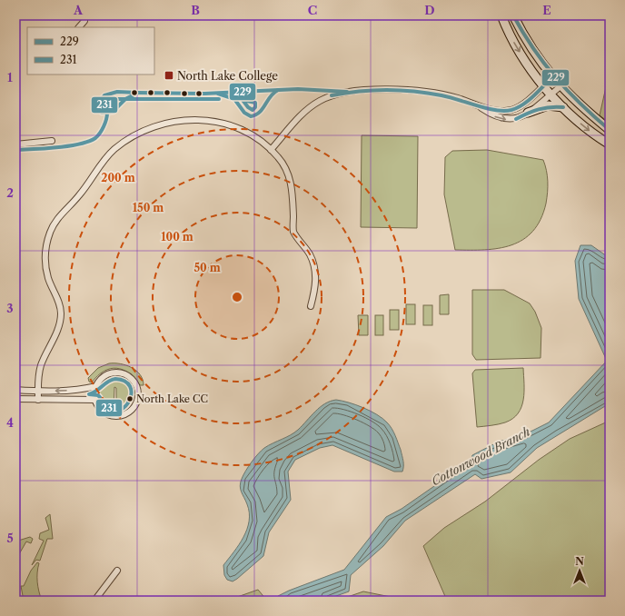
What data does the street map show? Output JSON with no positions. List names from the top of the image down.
{
  "water": ["Cottonwood Branch"],
  "places": {
    "transit": ["North Lake College"],
    "other": ["North Lake CC"]
  },
  "lines": ["transit line 229", "transit line 231"],
  "legend": ["229", "231"],
  "north": "top",
  "grid": {
    "columns": [
      "A",
      "B",
      "C",
      "D",
      "E"
    ],
    "rows": [
      "1",
      "2",
      "3",
      "4",
      "5"
    ]
  },
  "rings": [
    "200 m",
    "150 m",
    "100 m",
    "50 m"
  ]
}
